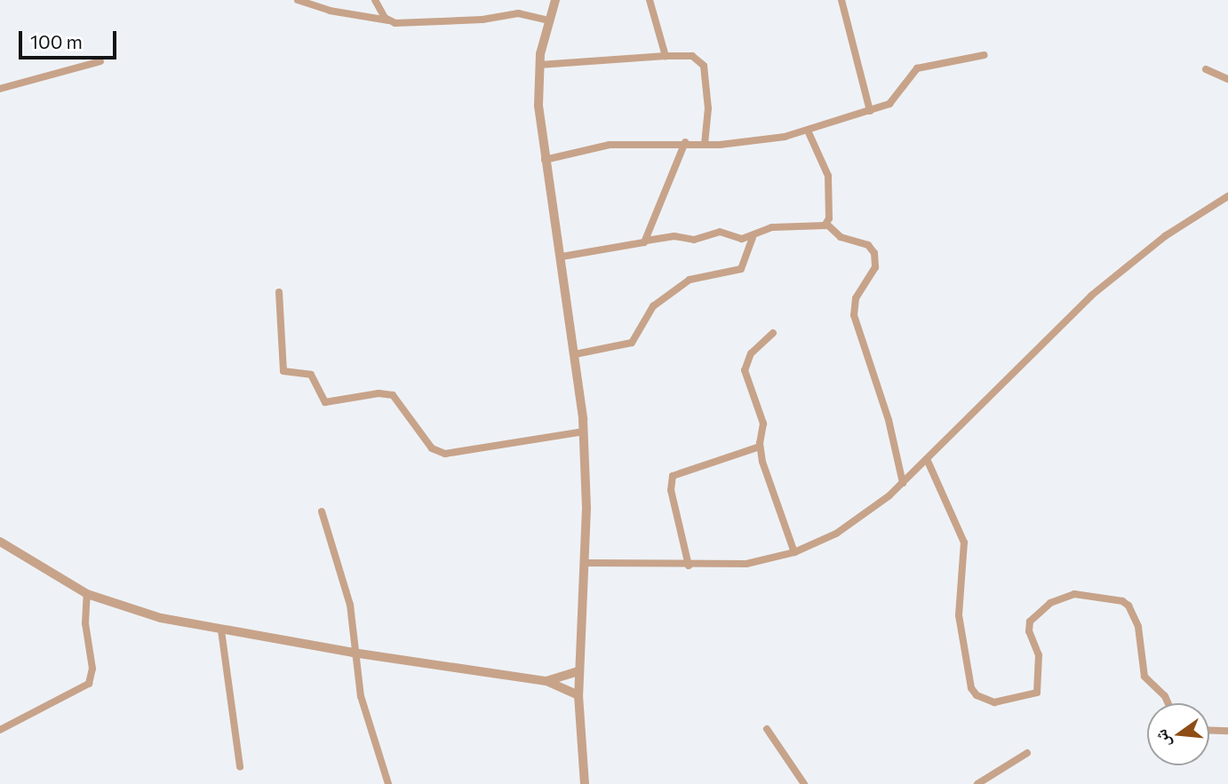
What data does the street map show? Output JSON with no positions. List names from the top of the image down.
{
  "scale_bar": "100 m",
  "north": "left"
}
